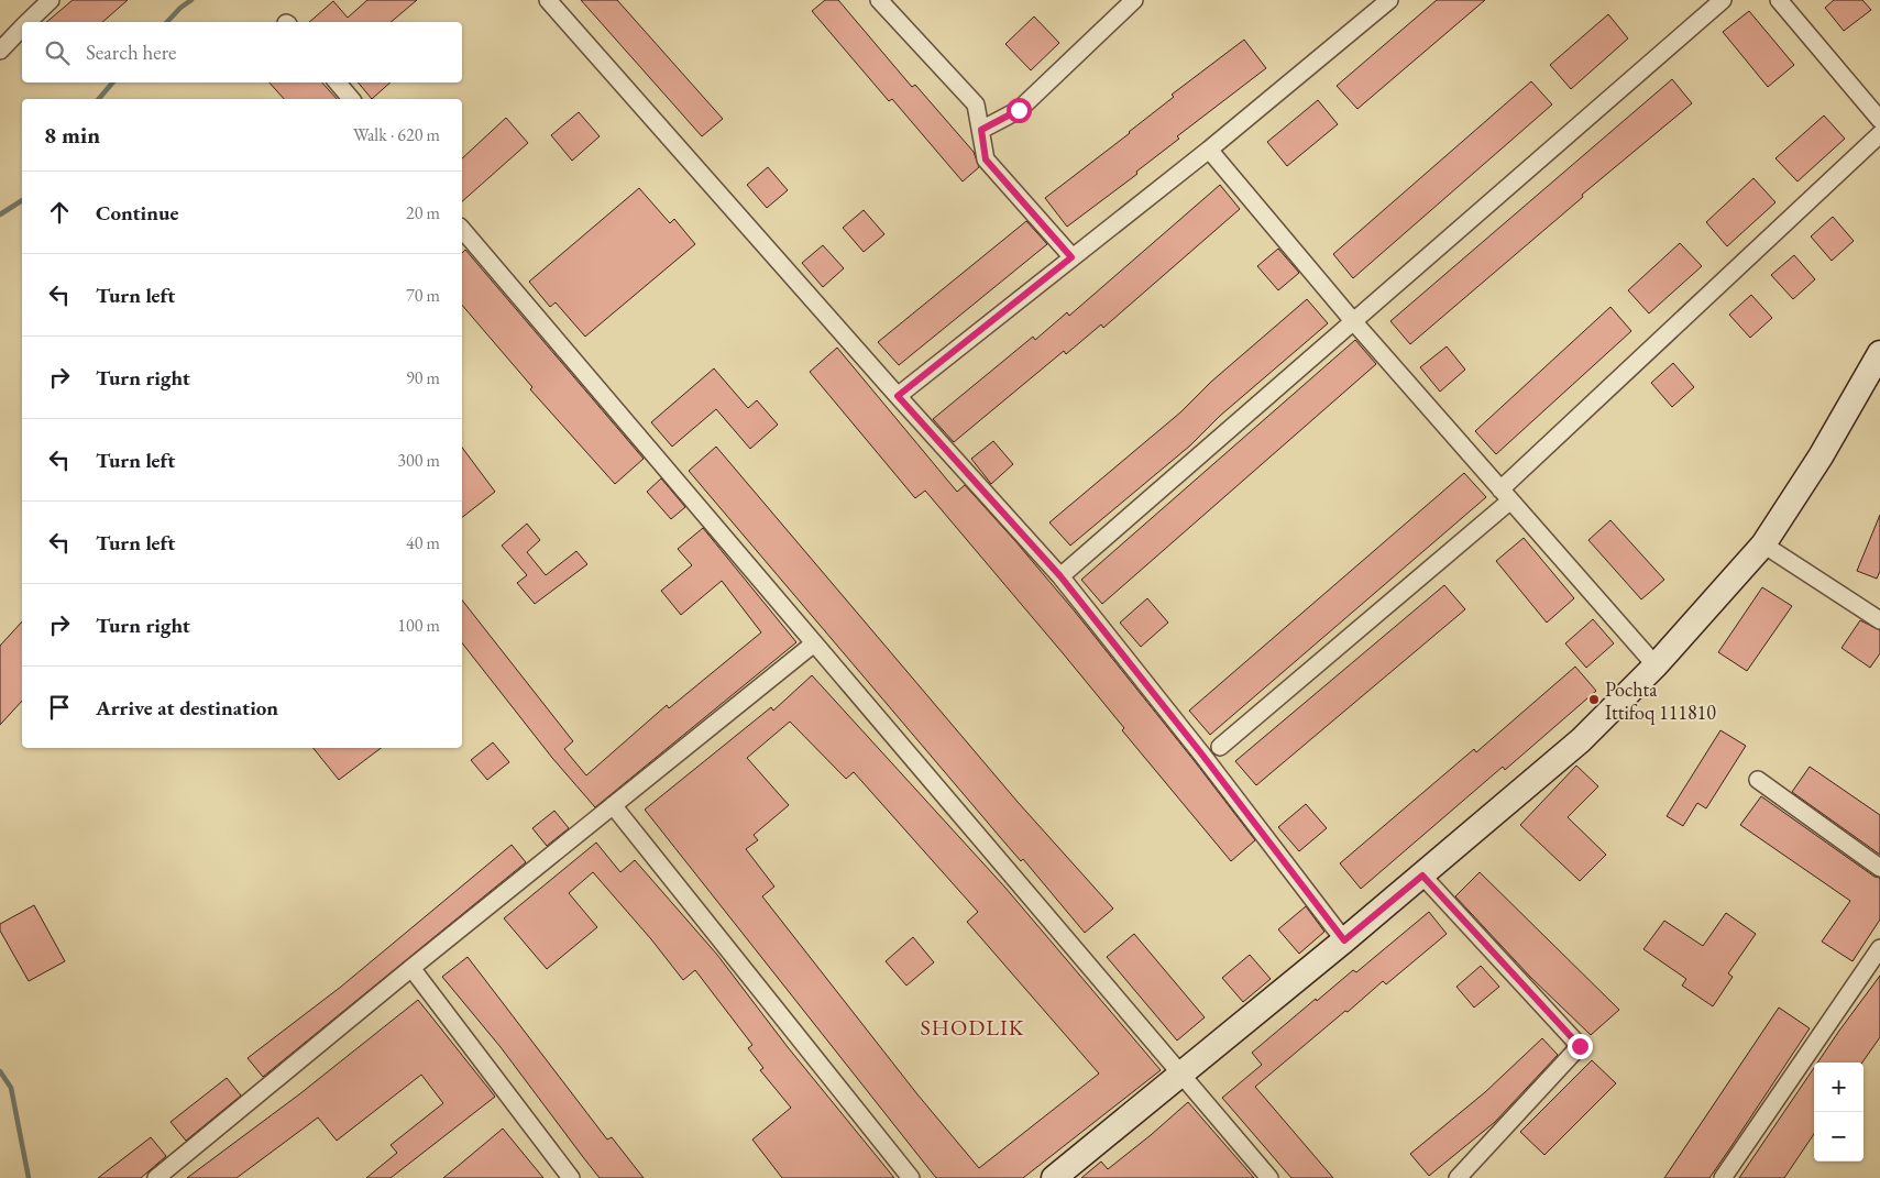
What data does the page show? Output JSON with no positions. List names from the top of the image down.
{
  "districts": ["SHODLIK"],
  "places": ["Pochta Ittifoq 111810"],
  "page": {
    "search": "Search here",
    "heading": ["8 min", "Walk · 620 m"],
    "list": [
      ["Continue", "20 m"],
      ["Turn left", "70 m"],
      ["Turn right", "90 m"],
      ["Turn left", "300 m"],
      ["Turn left", "40 m"],
      ["Turn right", "100 m"],
      "Arrive at destination"
    ],
    "map_buttons": ["+", "−"]
  }
}
